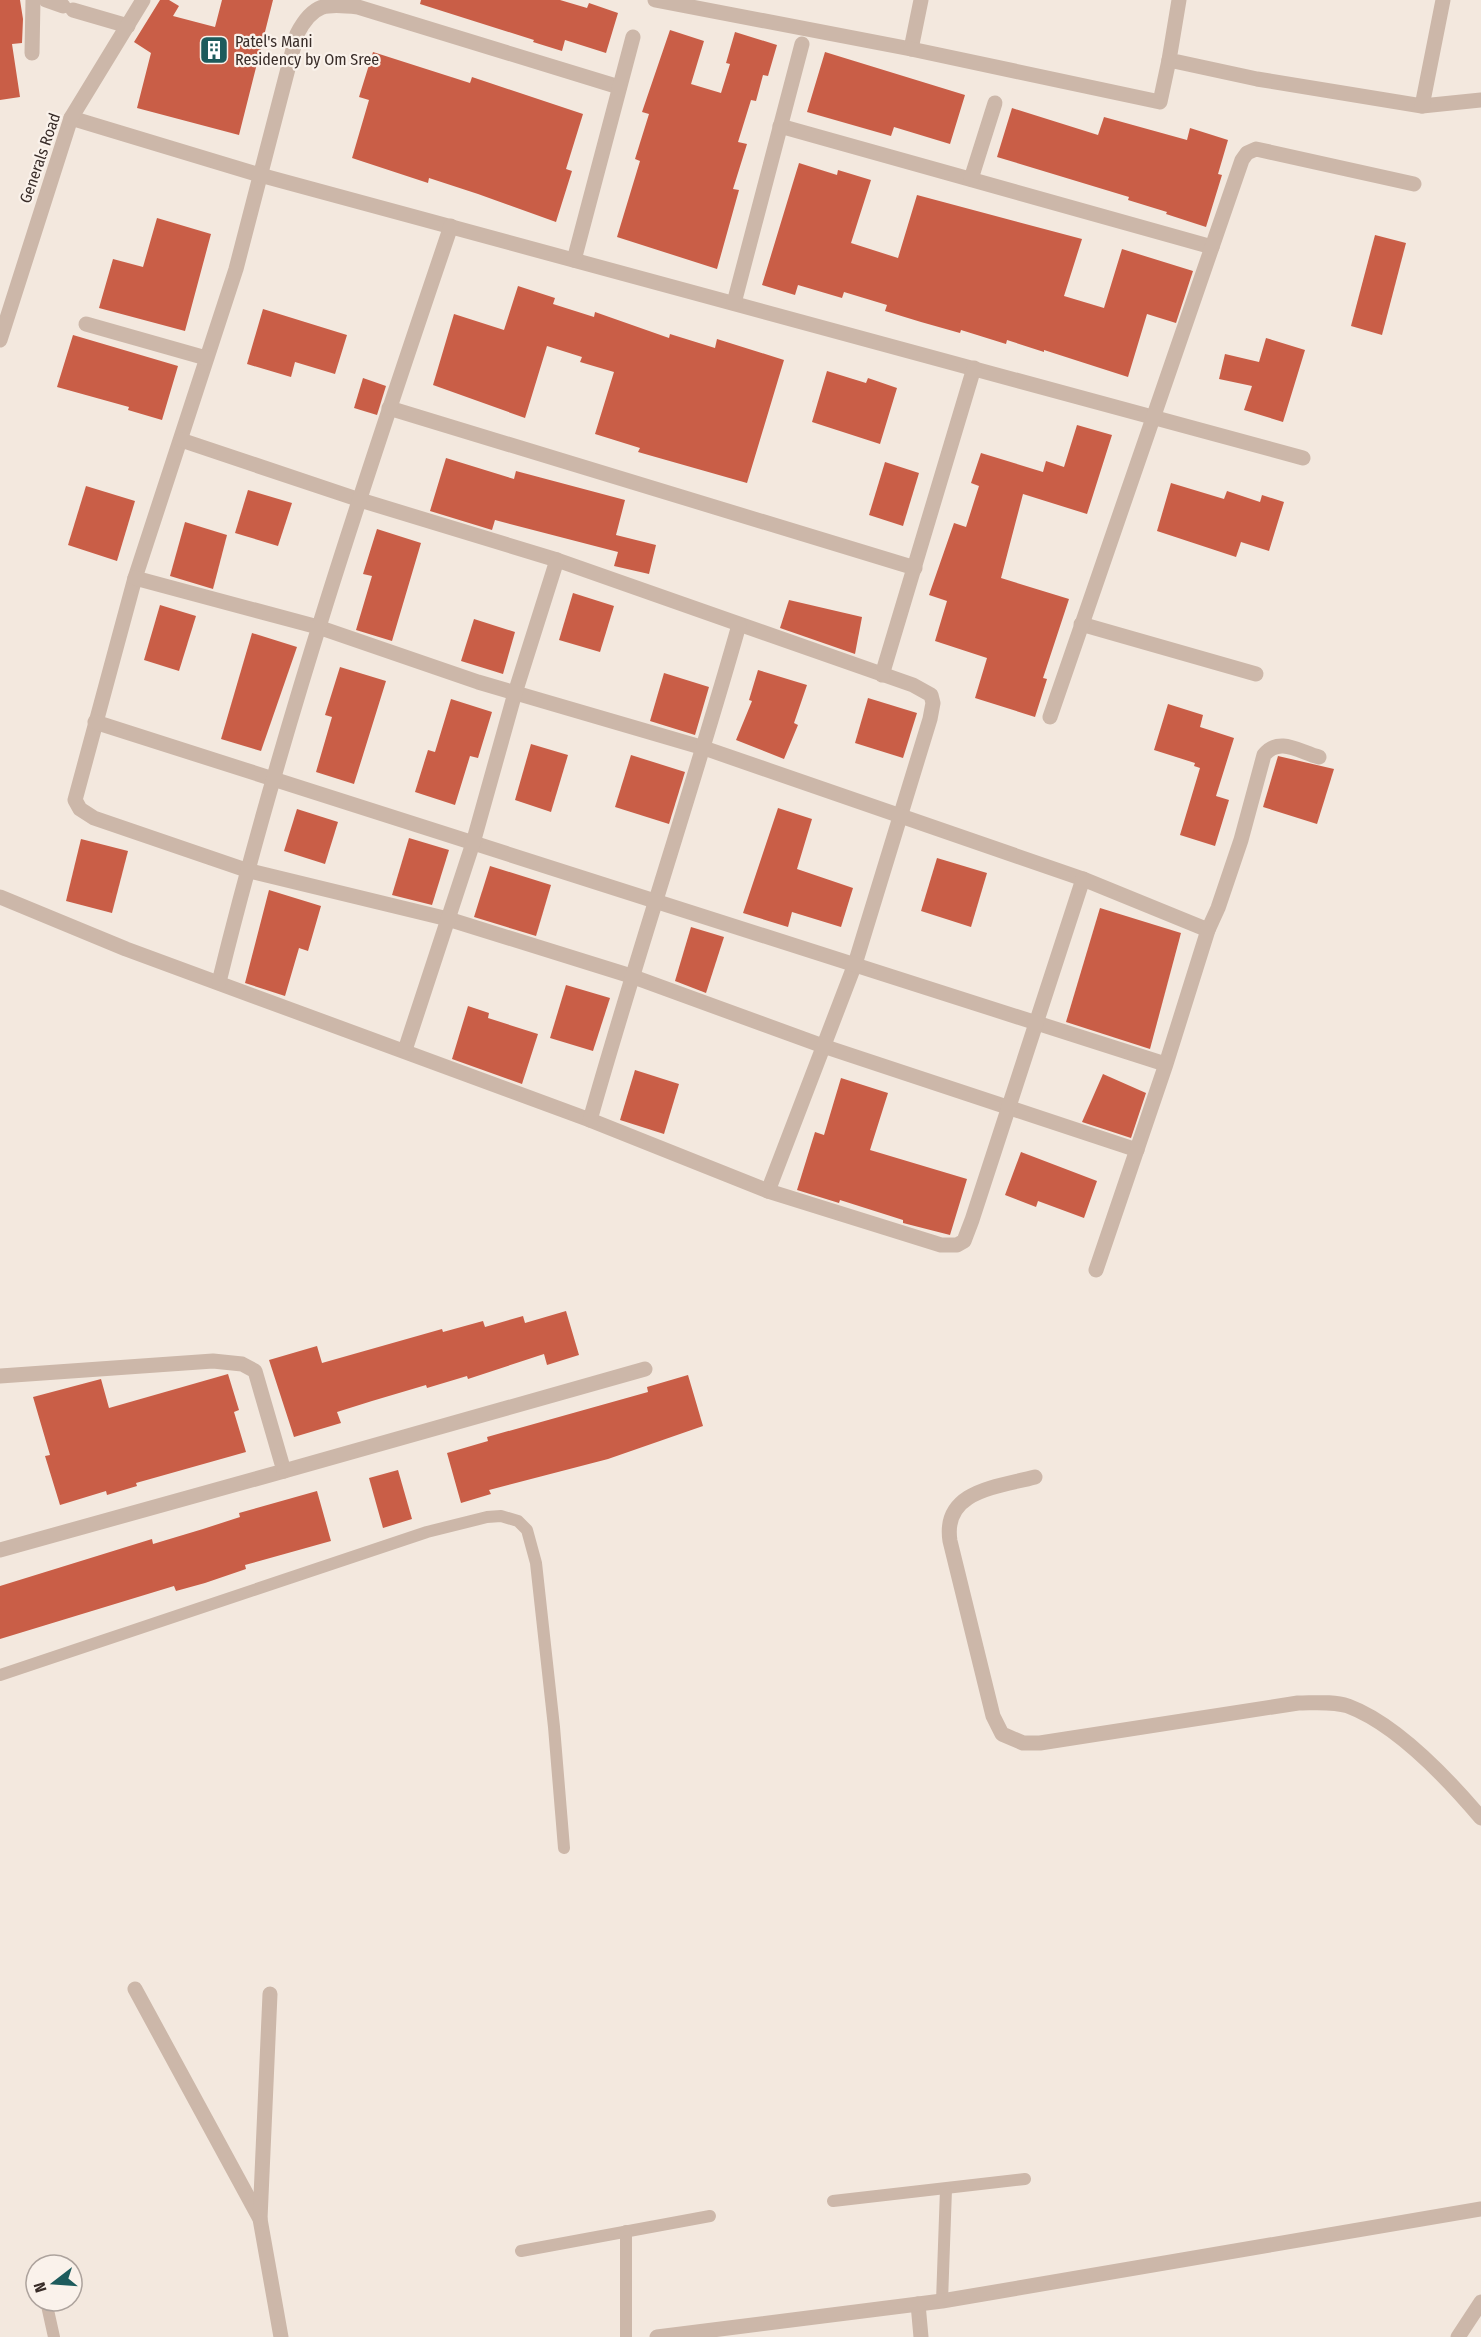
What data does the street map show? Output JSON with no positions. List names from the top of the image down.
{
  "streets": {
    "street": ["Generals Road"]
  },
  "places": {
    "building": ["Patel's Mani Residency by Om Sree"]
  },
  "north": "left"
}
